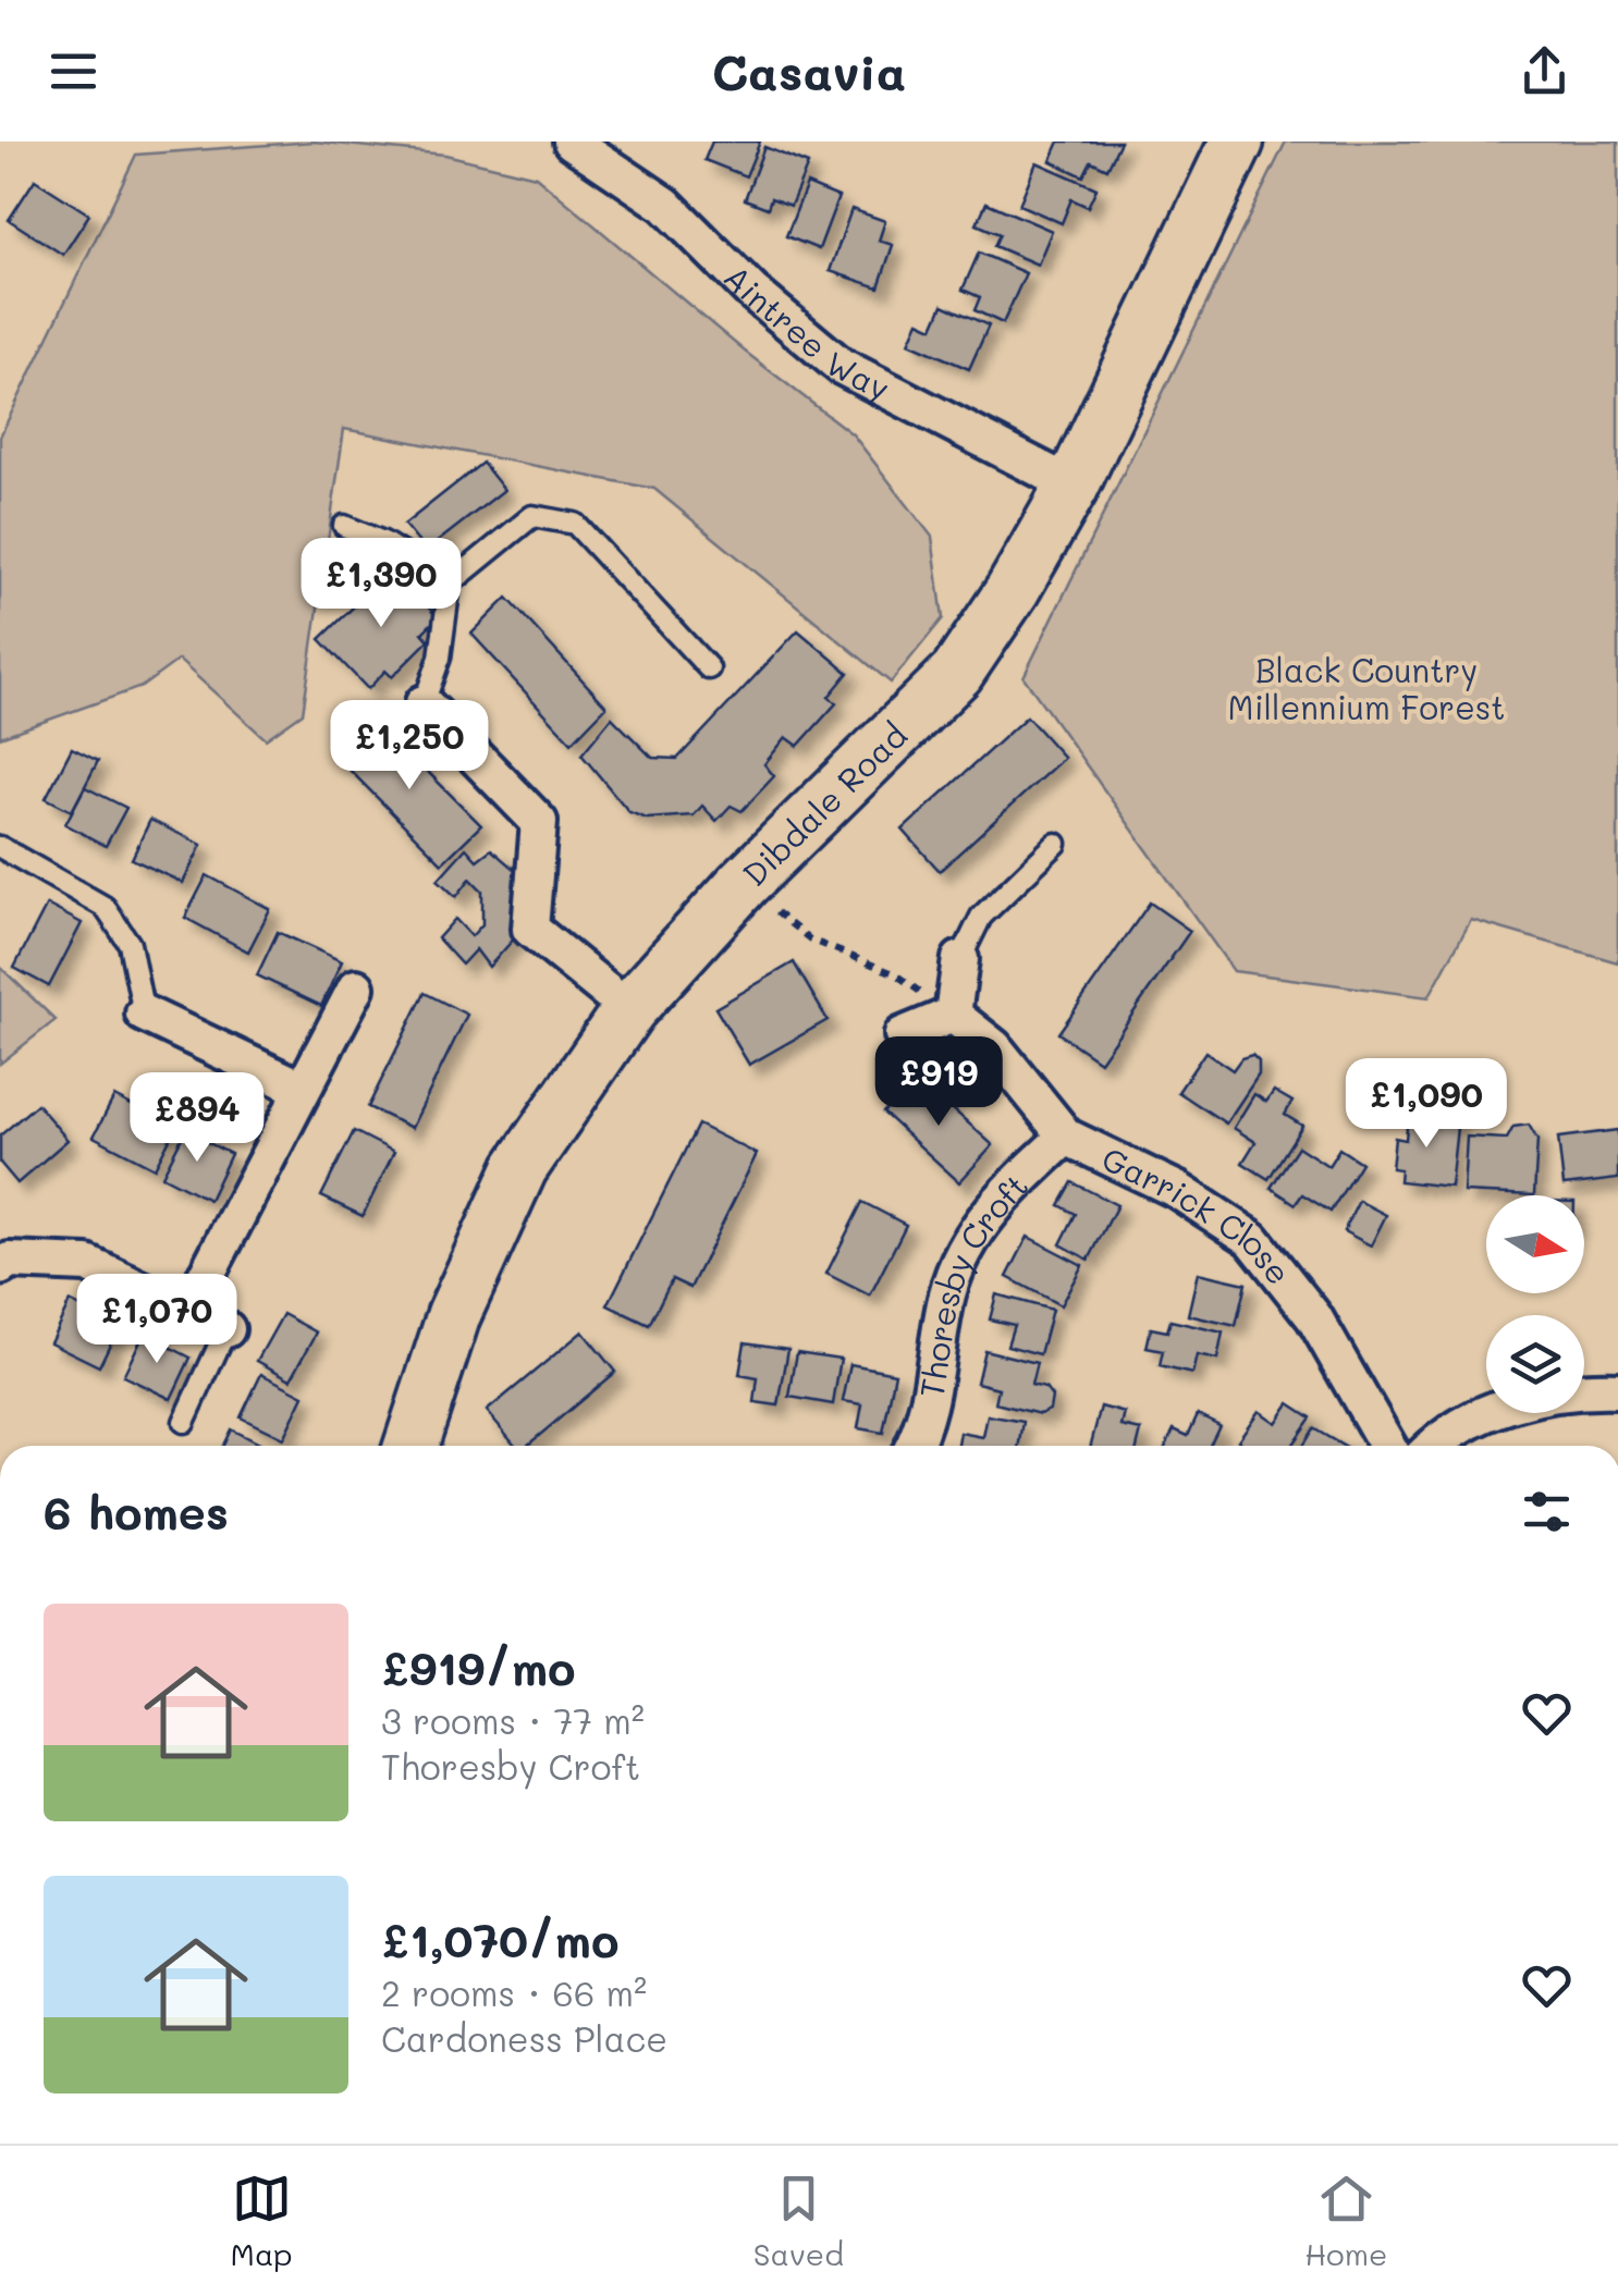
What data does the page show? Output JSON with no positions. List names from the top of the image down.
{
  "streets": {
    "street": [
      "Aintree Way",
      "Dibdale Road",
      "Garrick Close",
      "Thoresby Croft"
    ]
  },
  "crossings": [
    ["Aintree Way", "Dibdale Road"],
    ["Garrick Close", "Thoresby Croft"]
  ],
  "parks": ["Black Country Millennium Forest"],
  "north": "right",
  "page": {
    "header": "Casavia",
    "price": [
      "£1,390",
      "£1,250",
      "£919",
      "£1,090",
      "£894",
      "£1,070"
    ],
    "heading": "6 homes",
    "list": [
      {
        "name": "£919/mo",
        "note": "3 rooms · 77 m² · Thoresby Croft"
      },
      {
        "name": "£1,070/mo",
        "note": "2 rooms · 66 m² · Cardoness Place"
      }
    ],
    "tabs": ["Map", "Saved", "Home"]
  }
}
